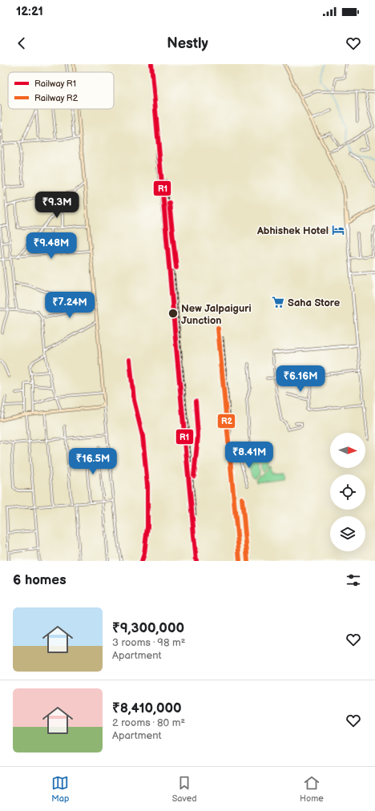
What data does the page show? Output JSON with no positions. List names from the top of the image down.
{
  "places": {
    "hotel": ["Abhishek Hotel"],
    "supermarket": ["Saha Store"],
    "other": ["New Jalpaiguri Junction"]
  },
  "lines": ["rail line R1", "rail line R2"],
  "legend": ["Railway R1", "Railway R2"],
  "north": "right",
  "page": {
    "status": "12:21",
    "header": "Nestly",
    "price": [
      "₹9.3M",
      "₹9.48M",
      "₹7.24M",
      "₹6.16M",
      "₹8.41M",
      "₹16.5M"
    ],
    "heading": "6 homes",
    "list": [
      {
        "name": "₹9,300,000",
        "note": "3 rooms · 98 m² · Apartment"
      },
      {
        "name": "₹8,410,000",
        "note": "2 rooms · 80 m² · Apartment"
      }
    ],
    "tabs": ["Map", "Saved", "Home"]
  }
}
